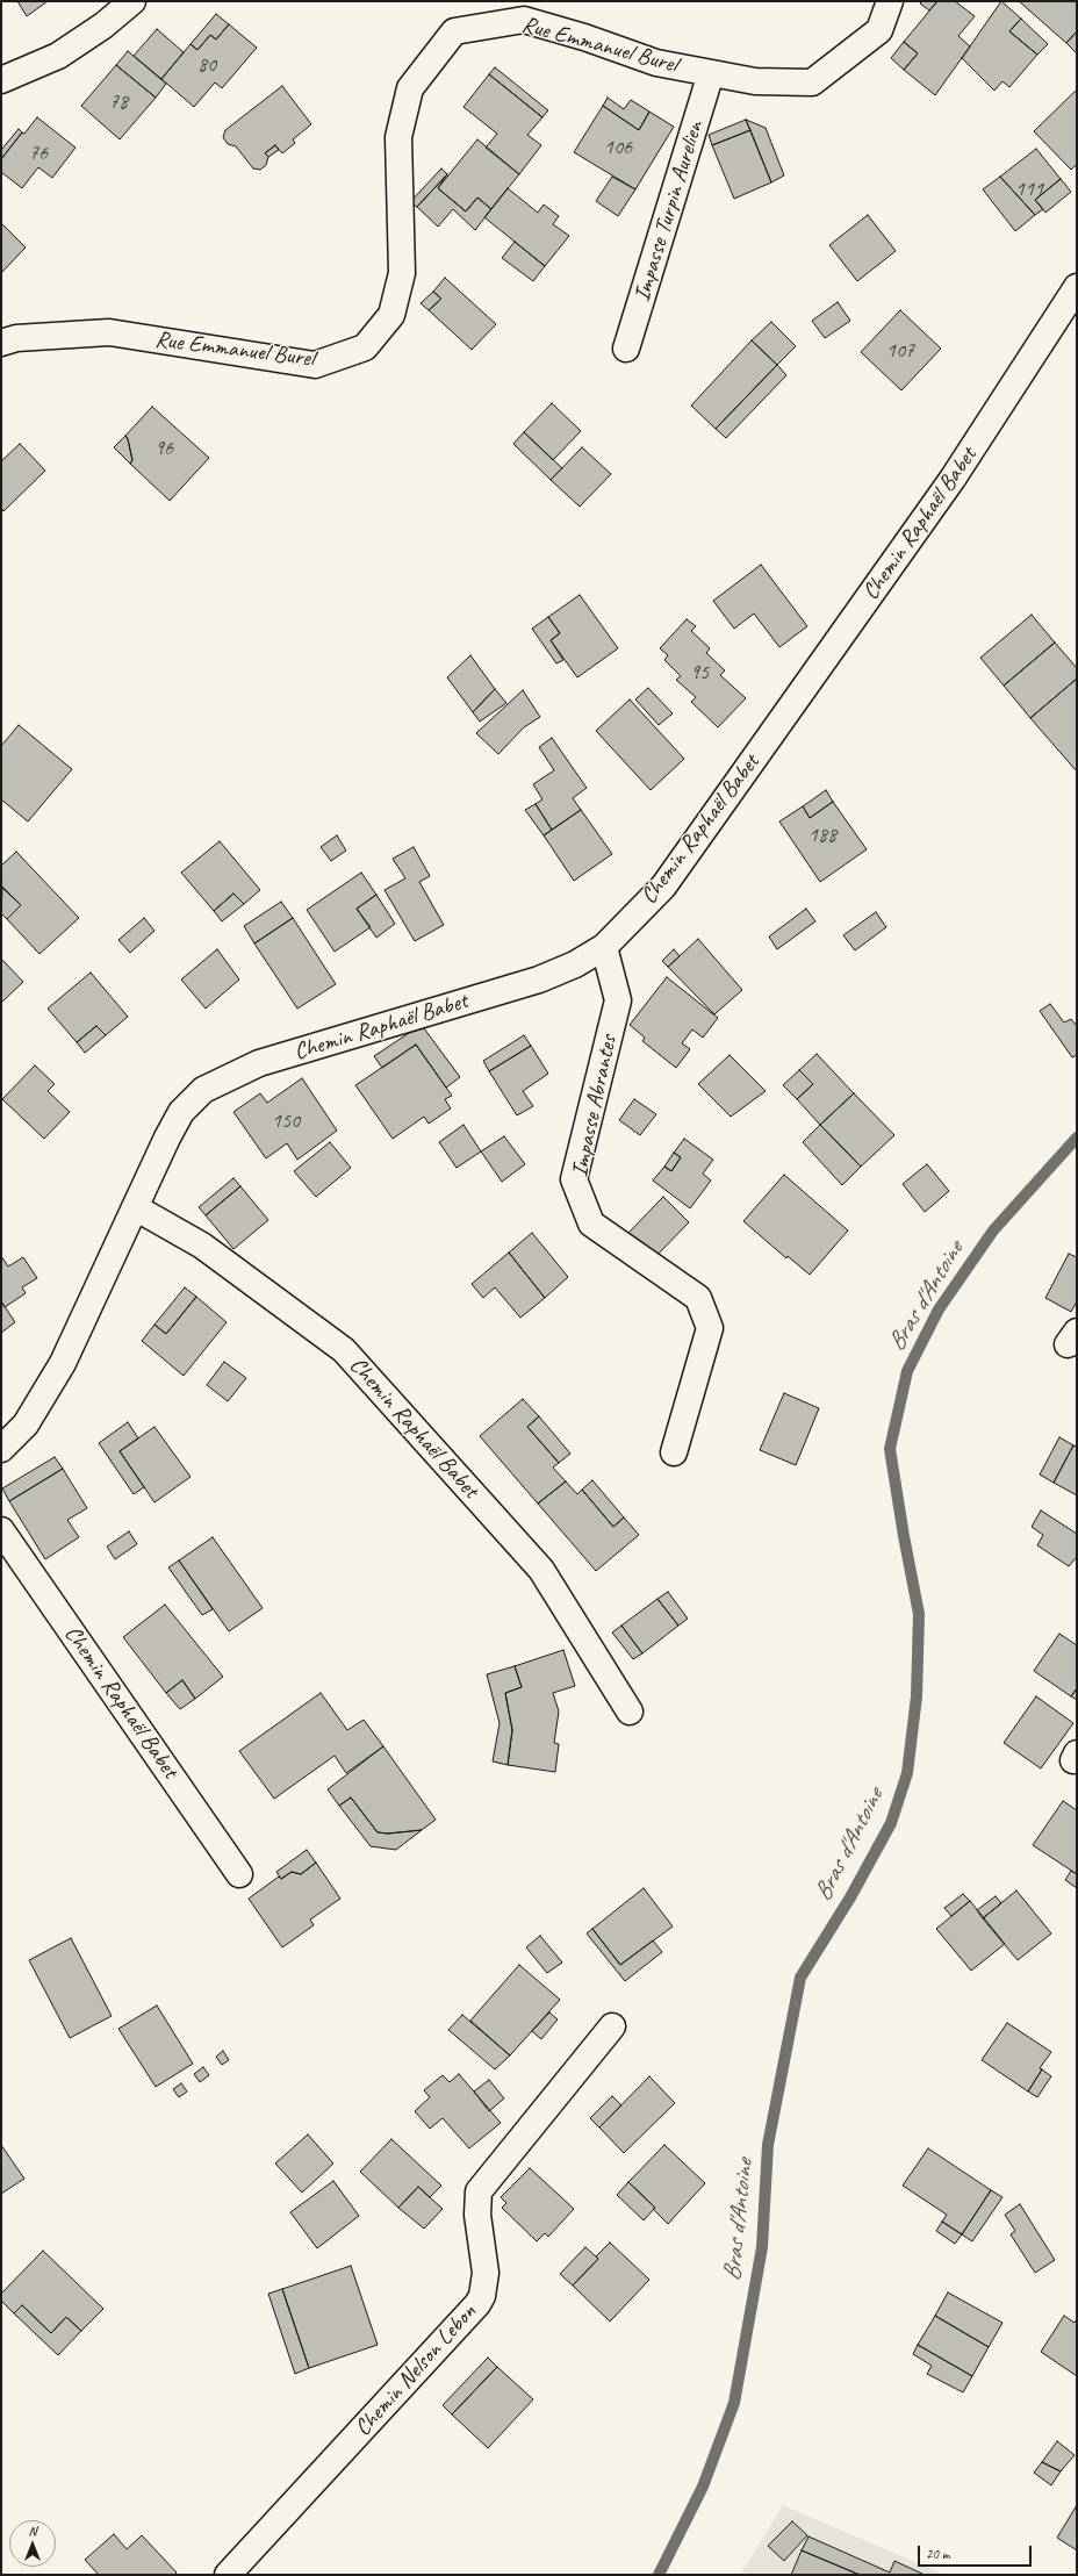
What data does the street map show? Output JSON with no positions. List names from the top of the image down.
{
  "streets": {
    "street": [
      "Rue Emmanuel Burel",
      "Impasse Turpin Aurelien",
      "Chemin Raphaël Babet",
      "Impasse Abrantes",
      "Chemin Nelson Lebon"
    ]
  },
  "crossings": [
    ["Rue Emmanuel Burel", "Impasse Turpin Aurelien"],
    ["Chemin Raphaël Babet", "Impasse Abrantes"]
  ],
  "water": ["Bras d'Antoine"],
  "house_numbers": [
    "80",
    "78",
    "106",
    "76",
    "111",
    "107",
    "96",
    "95",
    "188",
    "150"
  ],
  "scale_bar": "20 m",
  "north": "top"
}
